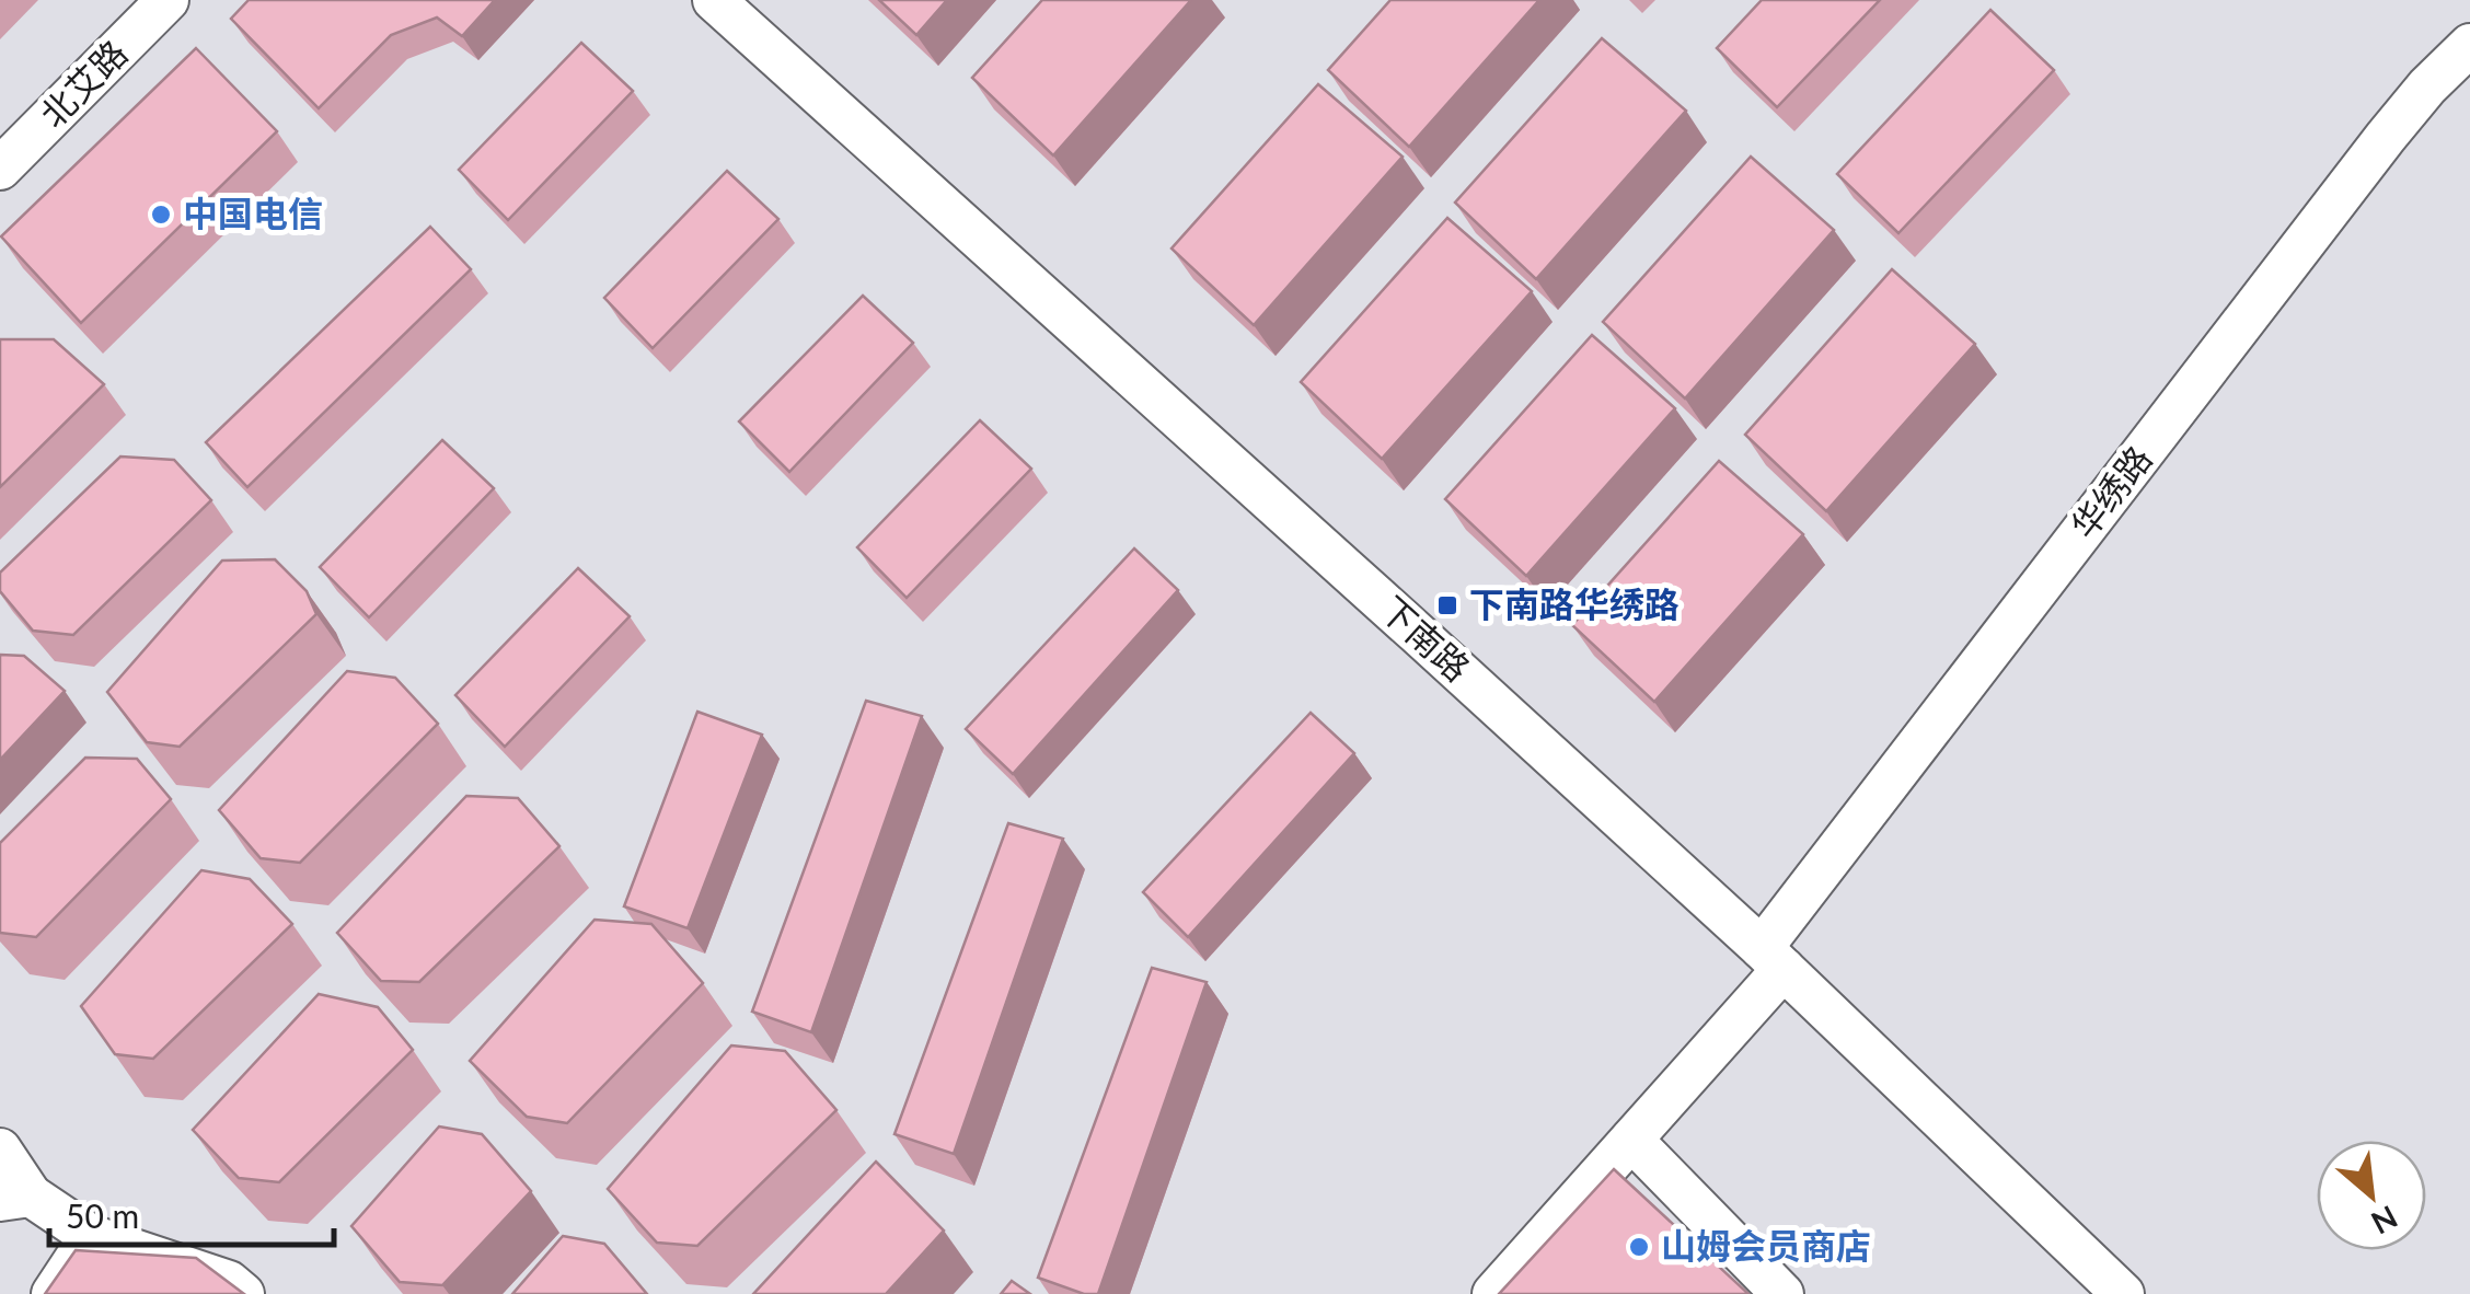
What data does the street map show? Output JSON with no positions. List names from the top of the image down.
{
  "streets": {
    "street": ["北艾路", "华绣路", "下南路"]
  },
  "crossings": [
    ["华绣路", "下南路"]
  ],
  "places": {
    "other": ["中国电信", "山姆会员商店"],
    "transit": ["下南路华绣路"]
  },
  "scale_bar": "50 m",
  "north": "bottom right"
}
